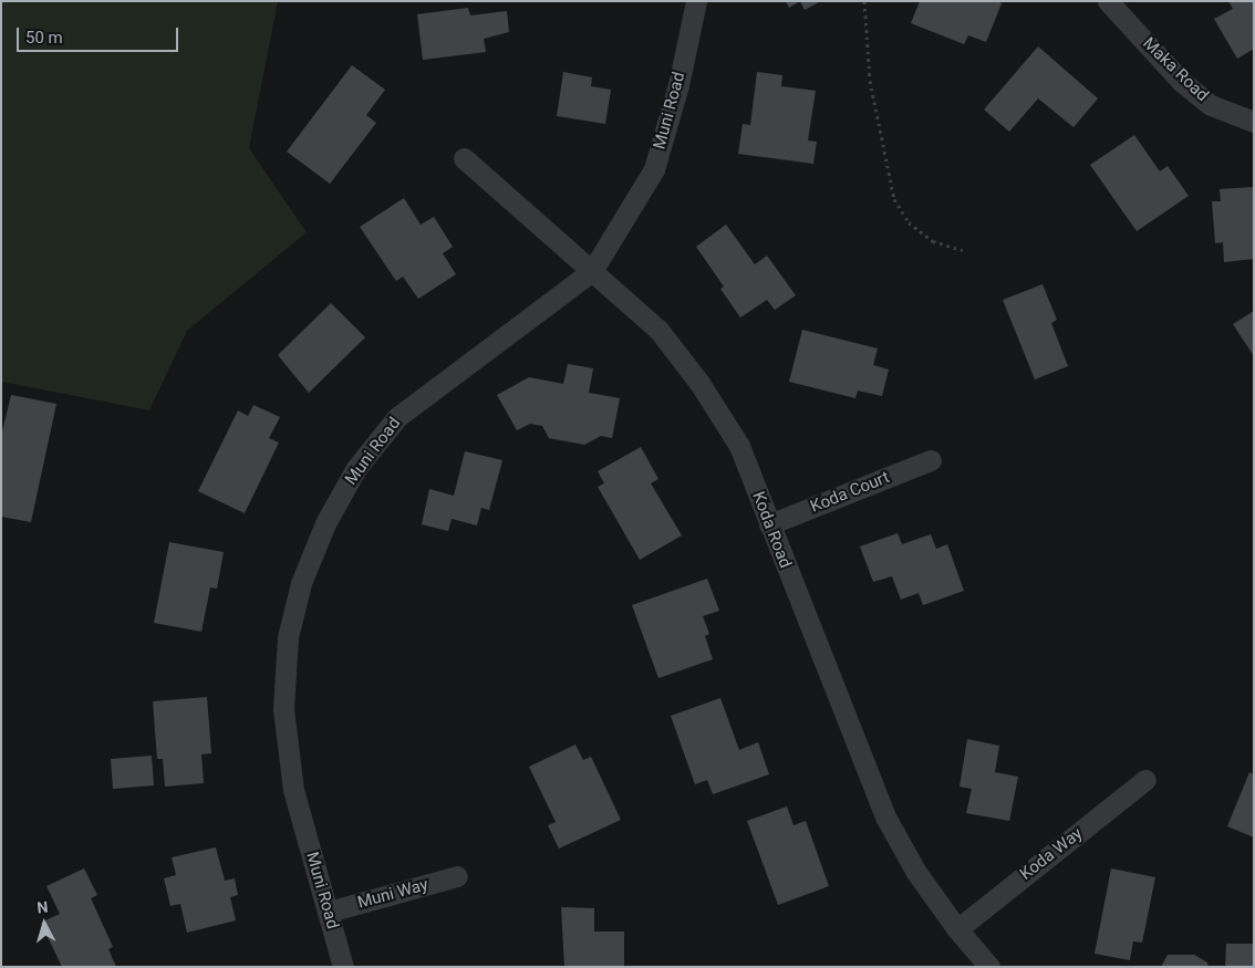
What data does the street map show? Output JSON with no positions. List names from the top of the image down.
{
  "streets": {
    "street": [
      "Maka Road",
      "Muni Road",
      "Koda Court",
      "Koda Road",
      "Koda Way",
      "Muni Way"
    ]
  },
  "crossings": [
    ["Muni Road", "Koda Road"],
    ["Muni Road", "Muni Way"],
    ["Koda Court", "Koda Road"],
    ["Koda Road", "Koda Way"]
  ],
  "scale_bar": "50 m",
  "north": "top"
}
